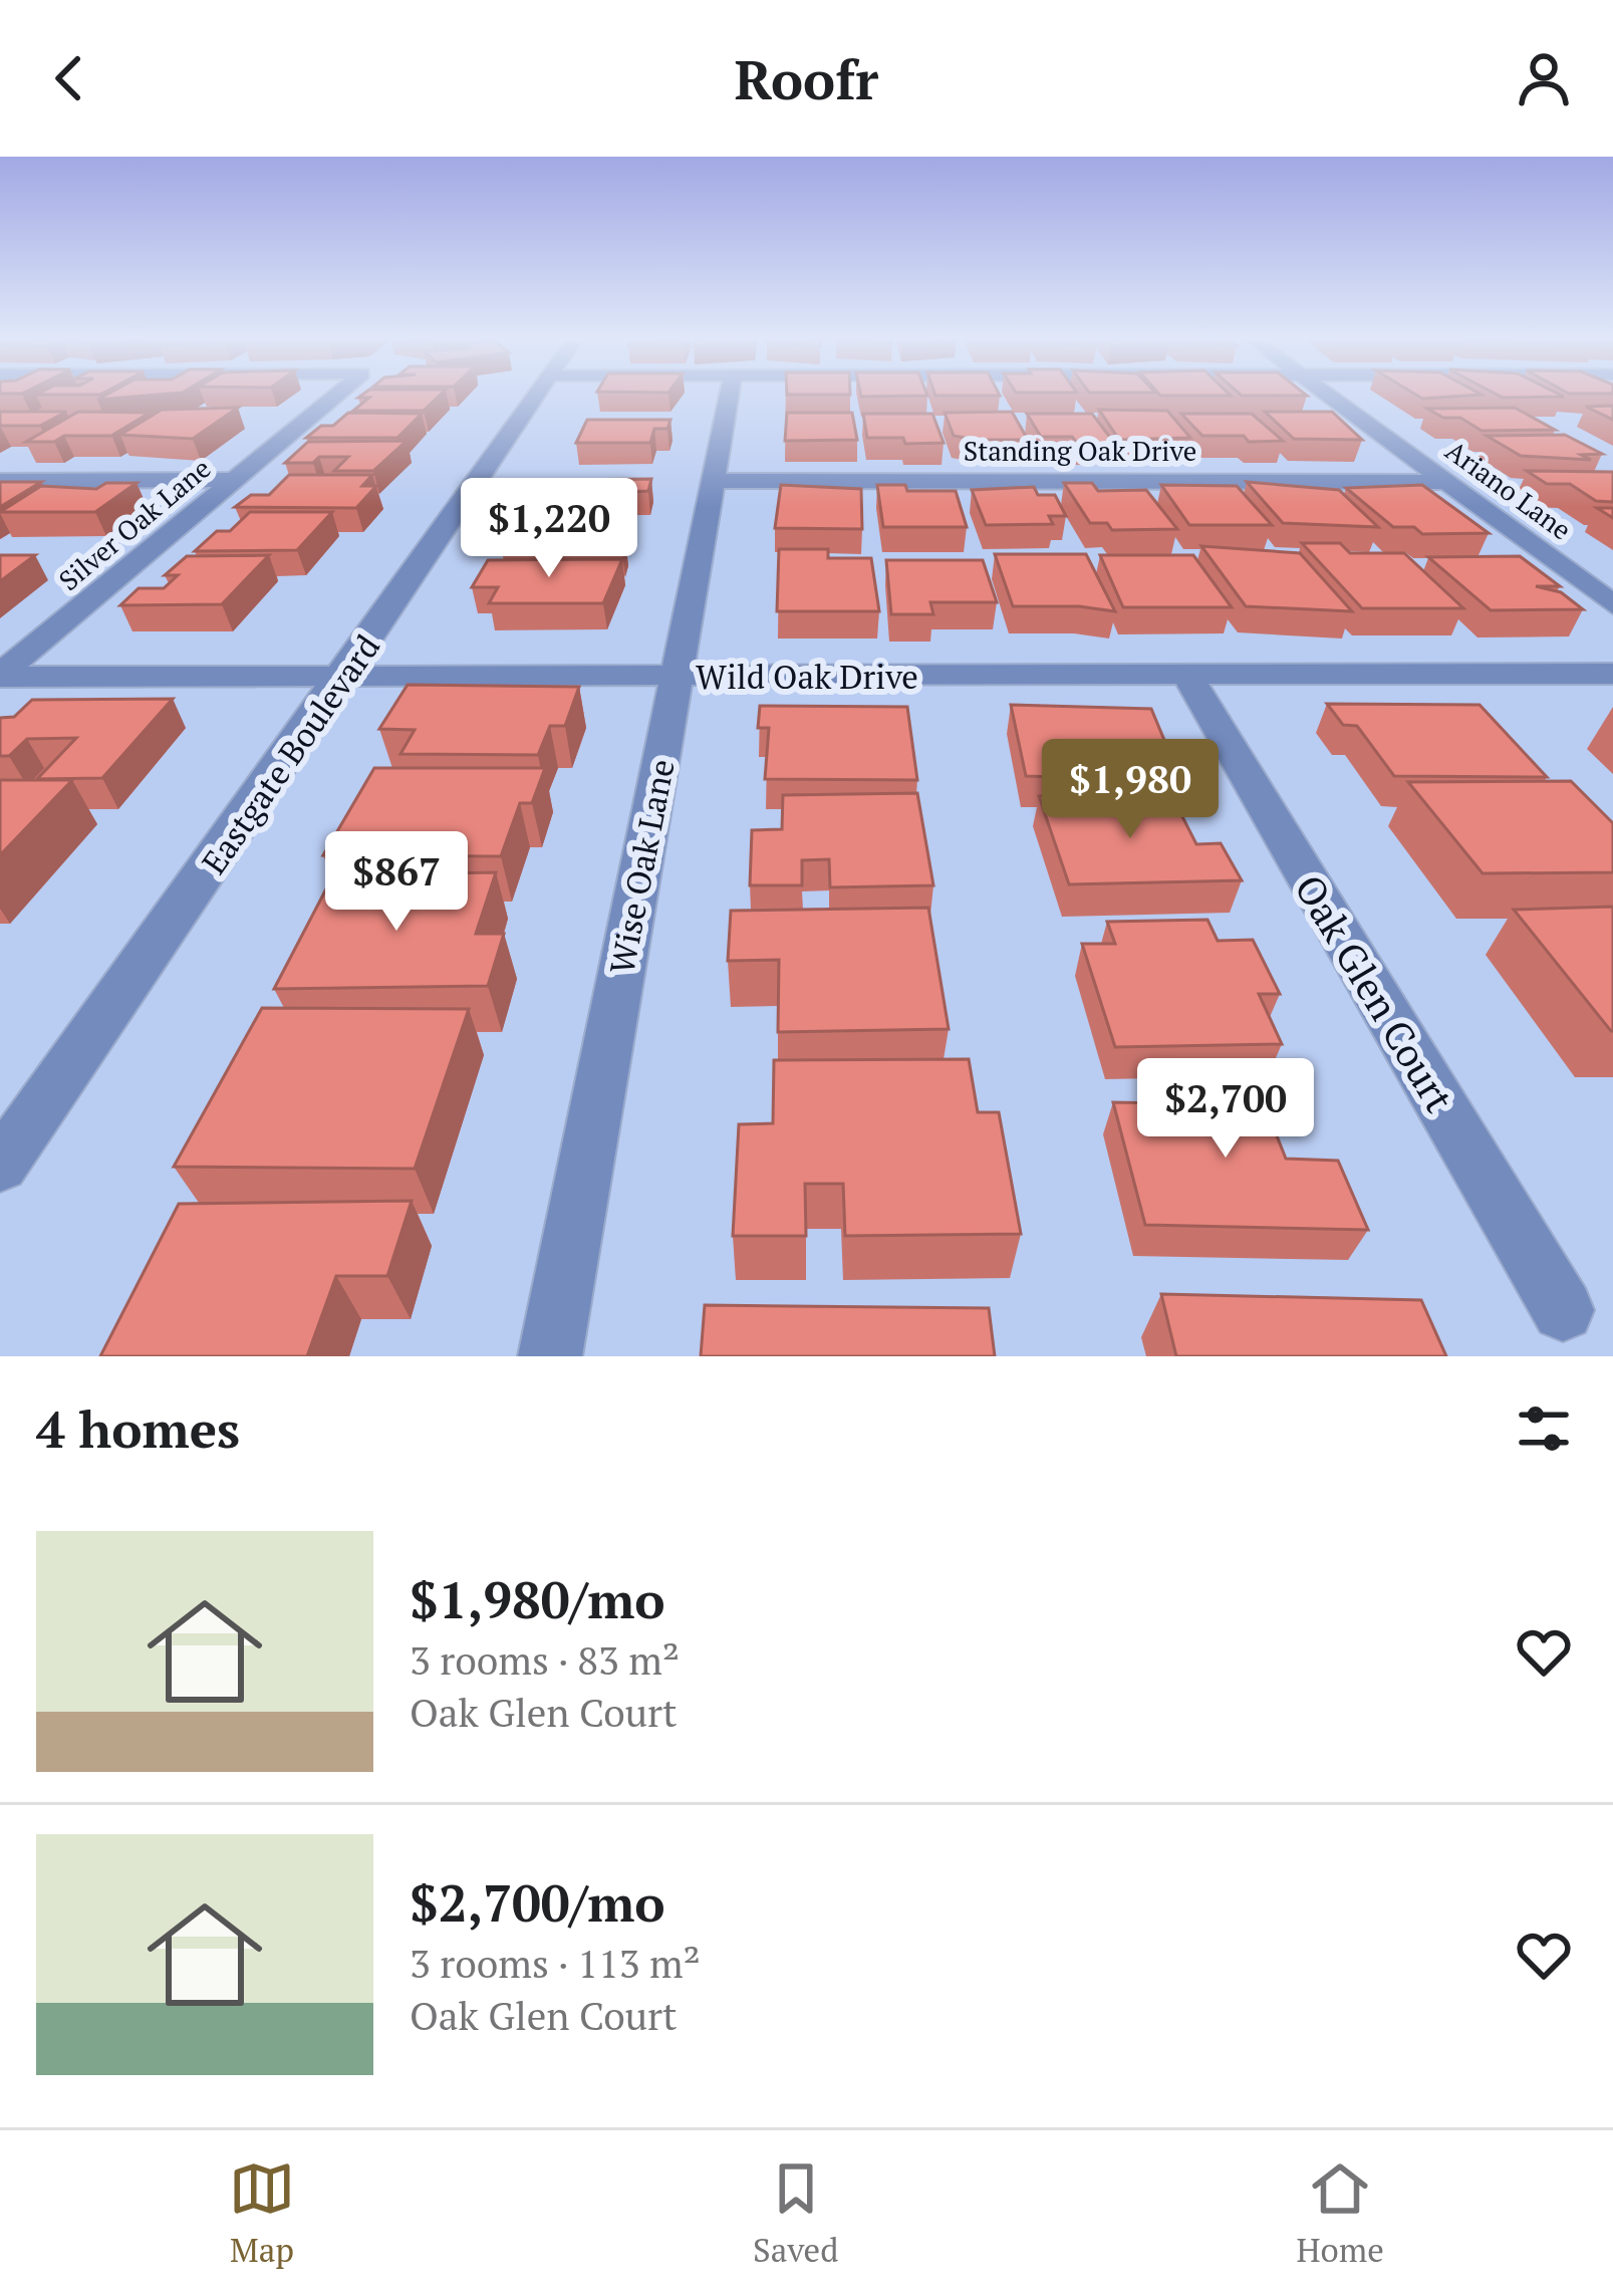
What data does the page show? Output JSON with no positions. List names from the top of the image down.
{
  "streets": {
    "street": [
      "Standing Oak Drive",
      "Ariano Lane",
      "Silver Oak Lane",
      "Wild Oak Drive",
      "Eastgate Boulevard",
      "Wise Oak Lane",
      "Oak Glen Court"
    ]
  },
  "crossings": [
    ["Standing Oak Drive", "Ariano Lane"],
    ["Standing Oak Drive", "Wise Oak Lane"],
    ["Silver Oak Lane", "Wild Oak Drive"],
    ["Wild Oak Drive", "Eastgate Boulevard"],
    ["Wild Oak Drive", "Wise Oak Lane"],
    ["Wild Oak Drive", "Oak Glen Court"]
  ],
  "page": {
    "header": "Roofr",
    "price": [
      "$1,220",
      "$1,980",
      "$867",
      "$2,700"
    ],
    "heading": "4 homes",
    "list": [
      {
        "name": "$1,980/mo",
        "note": "3 rooms · 83 m² · Oak Glen Court"
      },
      {
        "name": "$2,700/mo",
        "note": "3 rooms · 113 m² · Oak Glen Court"
      }
    ],
    "tabs": ["Map", "Saved", "Home"]
  }
}
